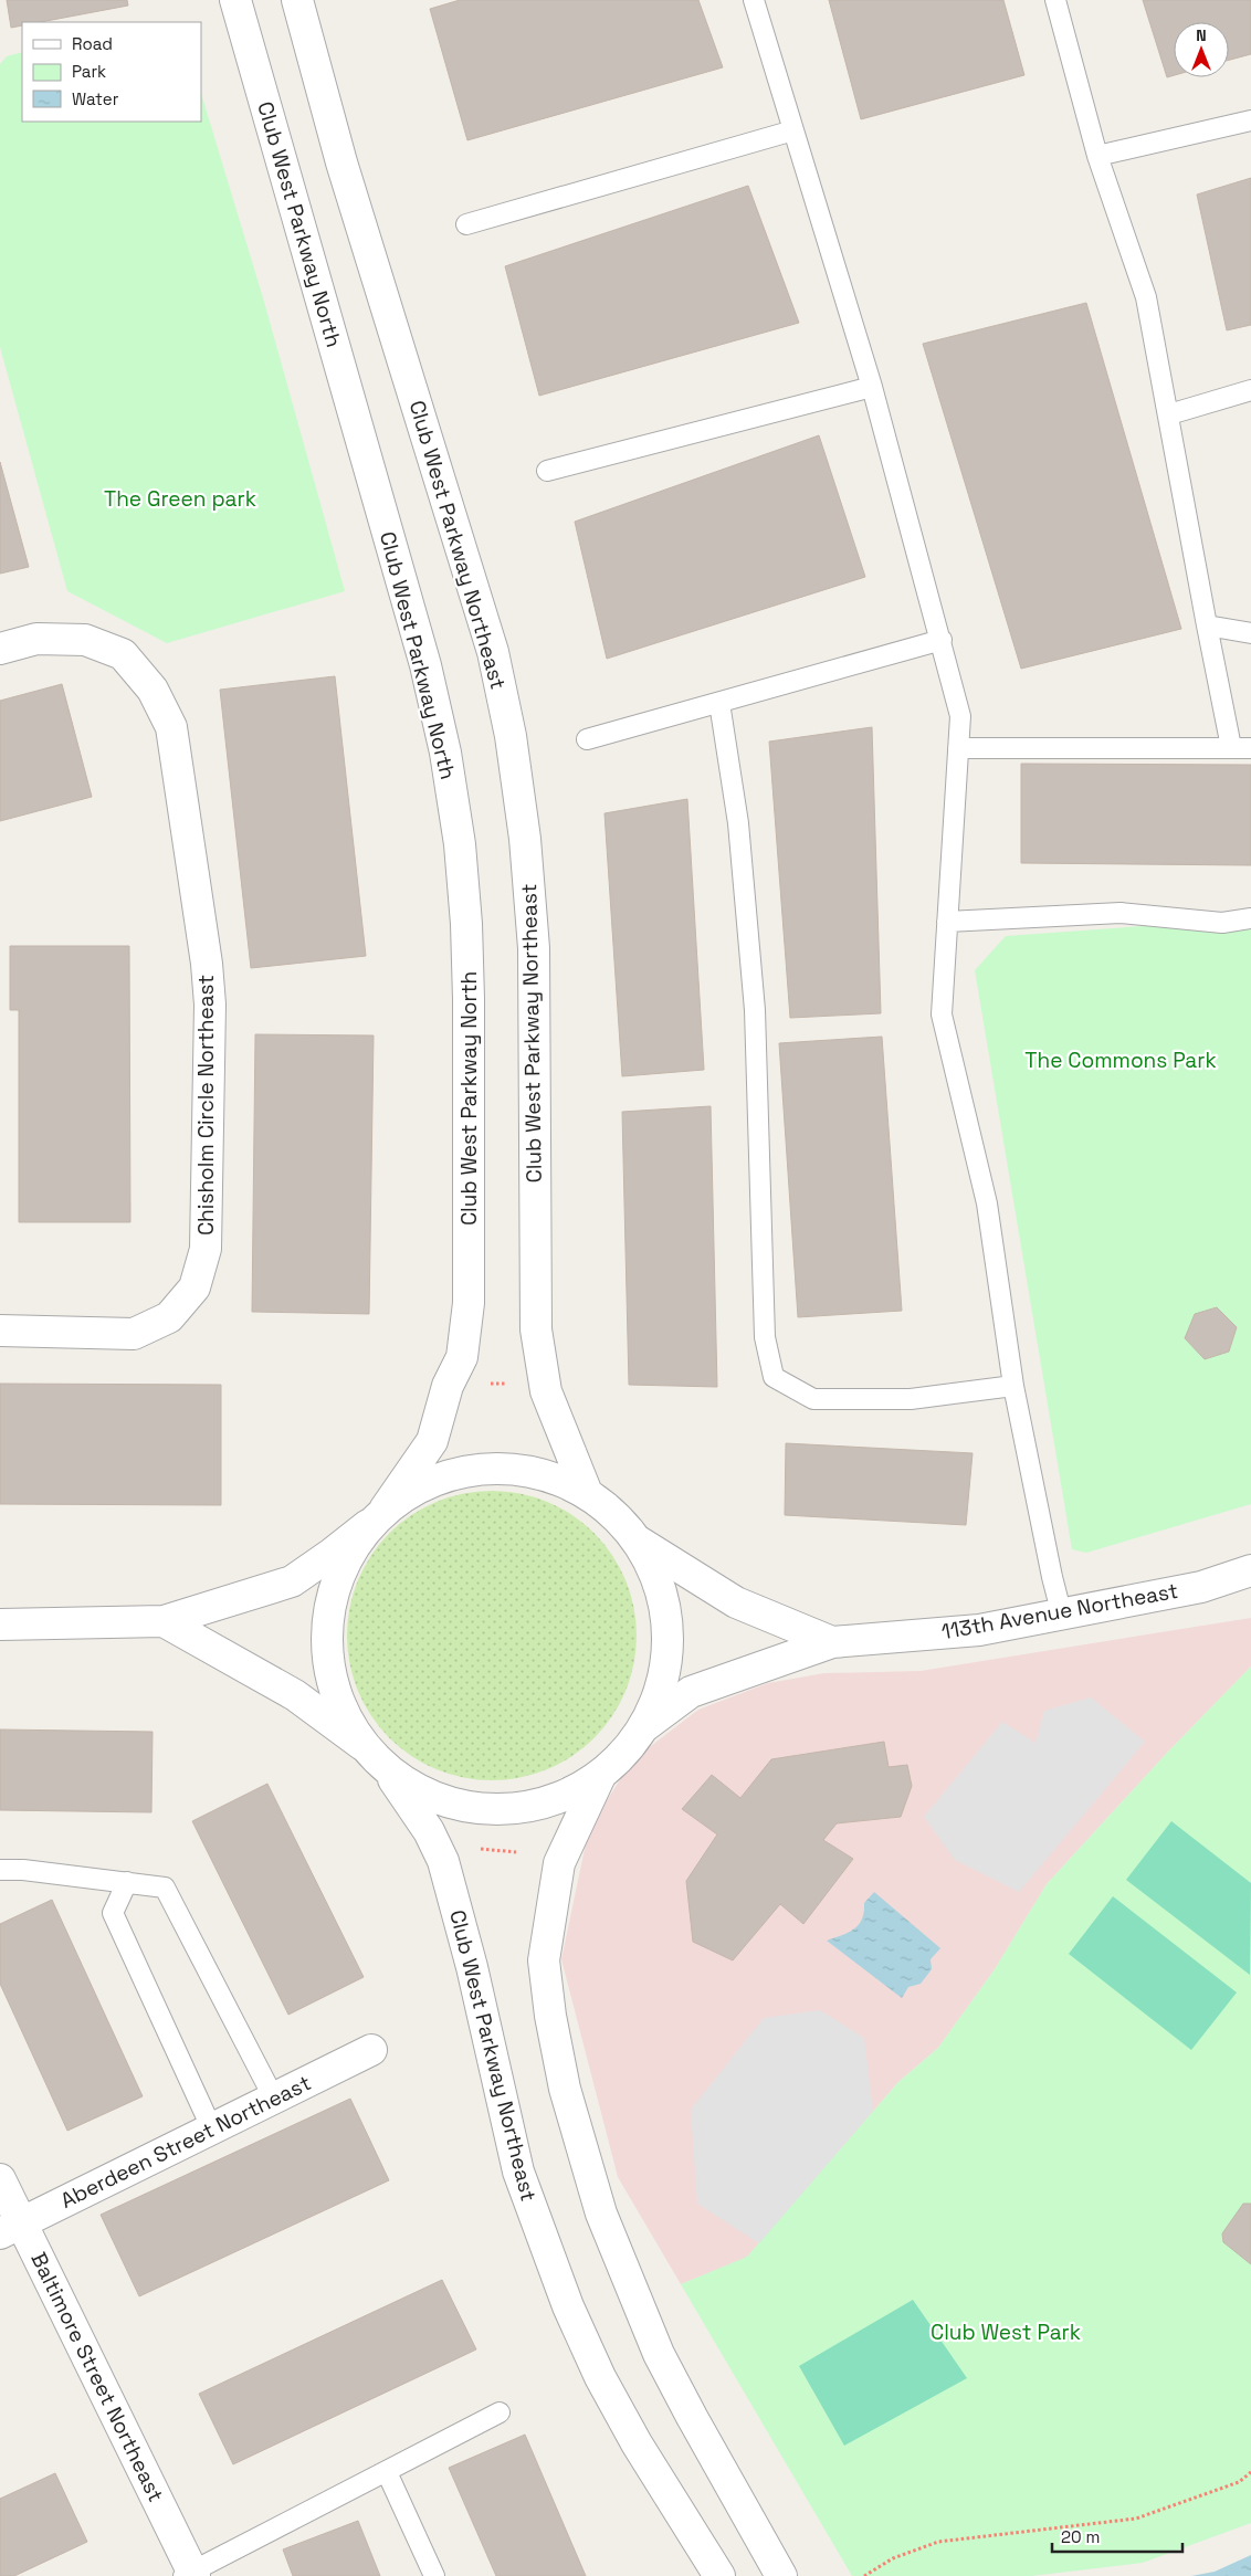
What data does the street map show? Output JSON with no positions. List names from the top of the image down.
{
  "streets": {
    "street": [
      "Club West Parkway North",
      "Club West Parkway Northeast",
      "Chisholm Circle Northeast",
      "113th Avenue Northeast",
      "Aberdeen Street Northeast",
      "Baltimore Street Northeast"
    ]
  },
  "crossings": [
    ["Aberdeen Street Northeast", "Baltimore Street Northeast"]
  ],
  "parks": ["The Green park", "The Commons Park", "Club West Park"],
  "legend": ["Road", "Park", "Water"],
  "scale_bar": "20 m",
  "north": "top"
}
